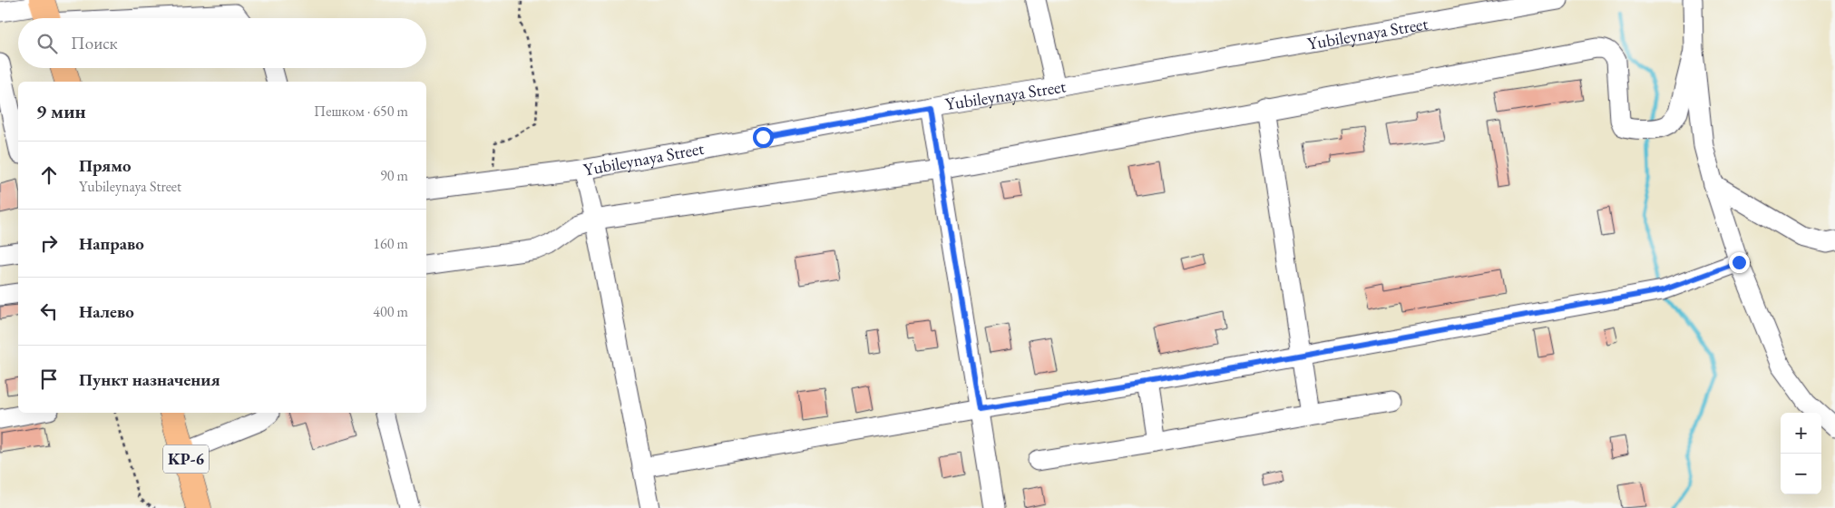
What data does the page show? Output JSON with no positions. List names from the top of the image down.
{
  "streets": {
    "highway": ["KP-6"],
    "street": ["Yubileynaya Street"]
  },
  "page": {
    "search": "Поиск",
    "heading": ["9 мин", "Пешком · 650 m"],
    "list": [
      ["Прямо", "Yubileynaya Street", "90 m"],
      ["Направо", "160 m"],
      ["Налево", "400 m"],
      "Пункт назначения"
    ],
    "map_buttons": ["+", "−"]
  }
}
